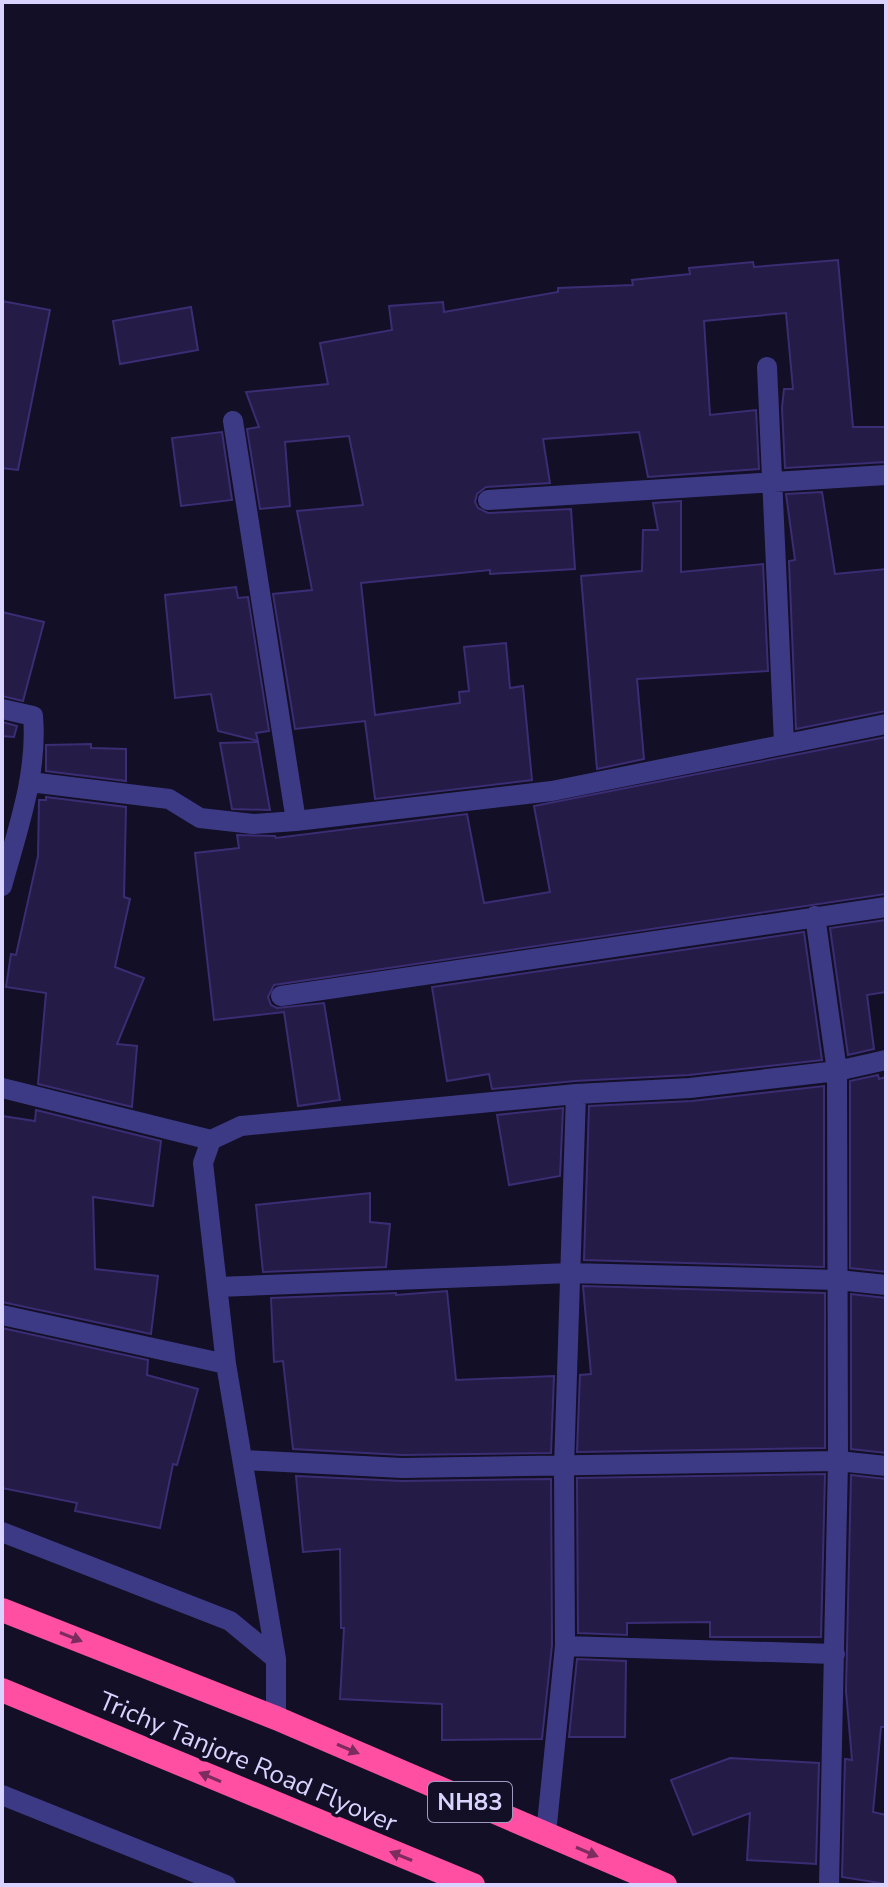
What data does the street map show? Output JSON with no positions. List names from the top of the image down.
{
  "streets": {
    "highway": ["Trichy Tanjore Road Flyover", "NH83"]
  },
  "crossings": [
    ["Trichy Tanjore Road Flyover", "NH83"]
  ]
}
